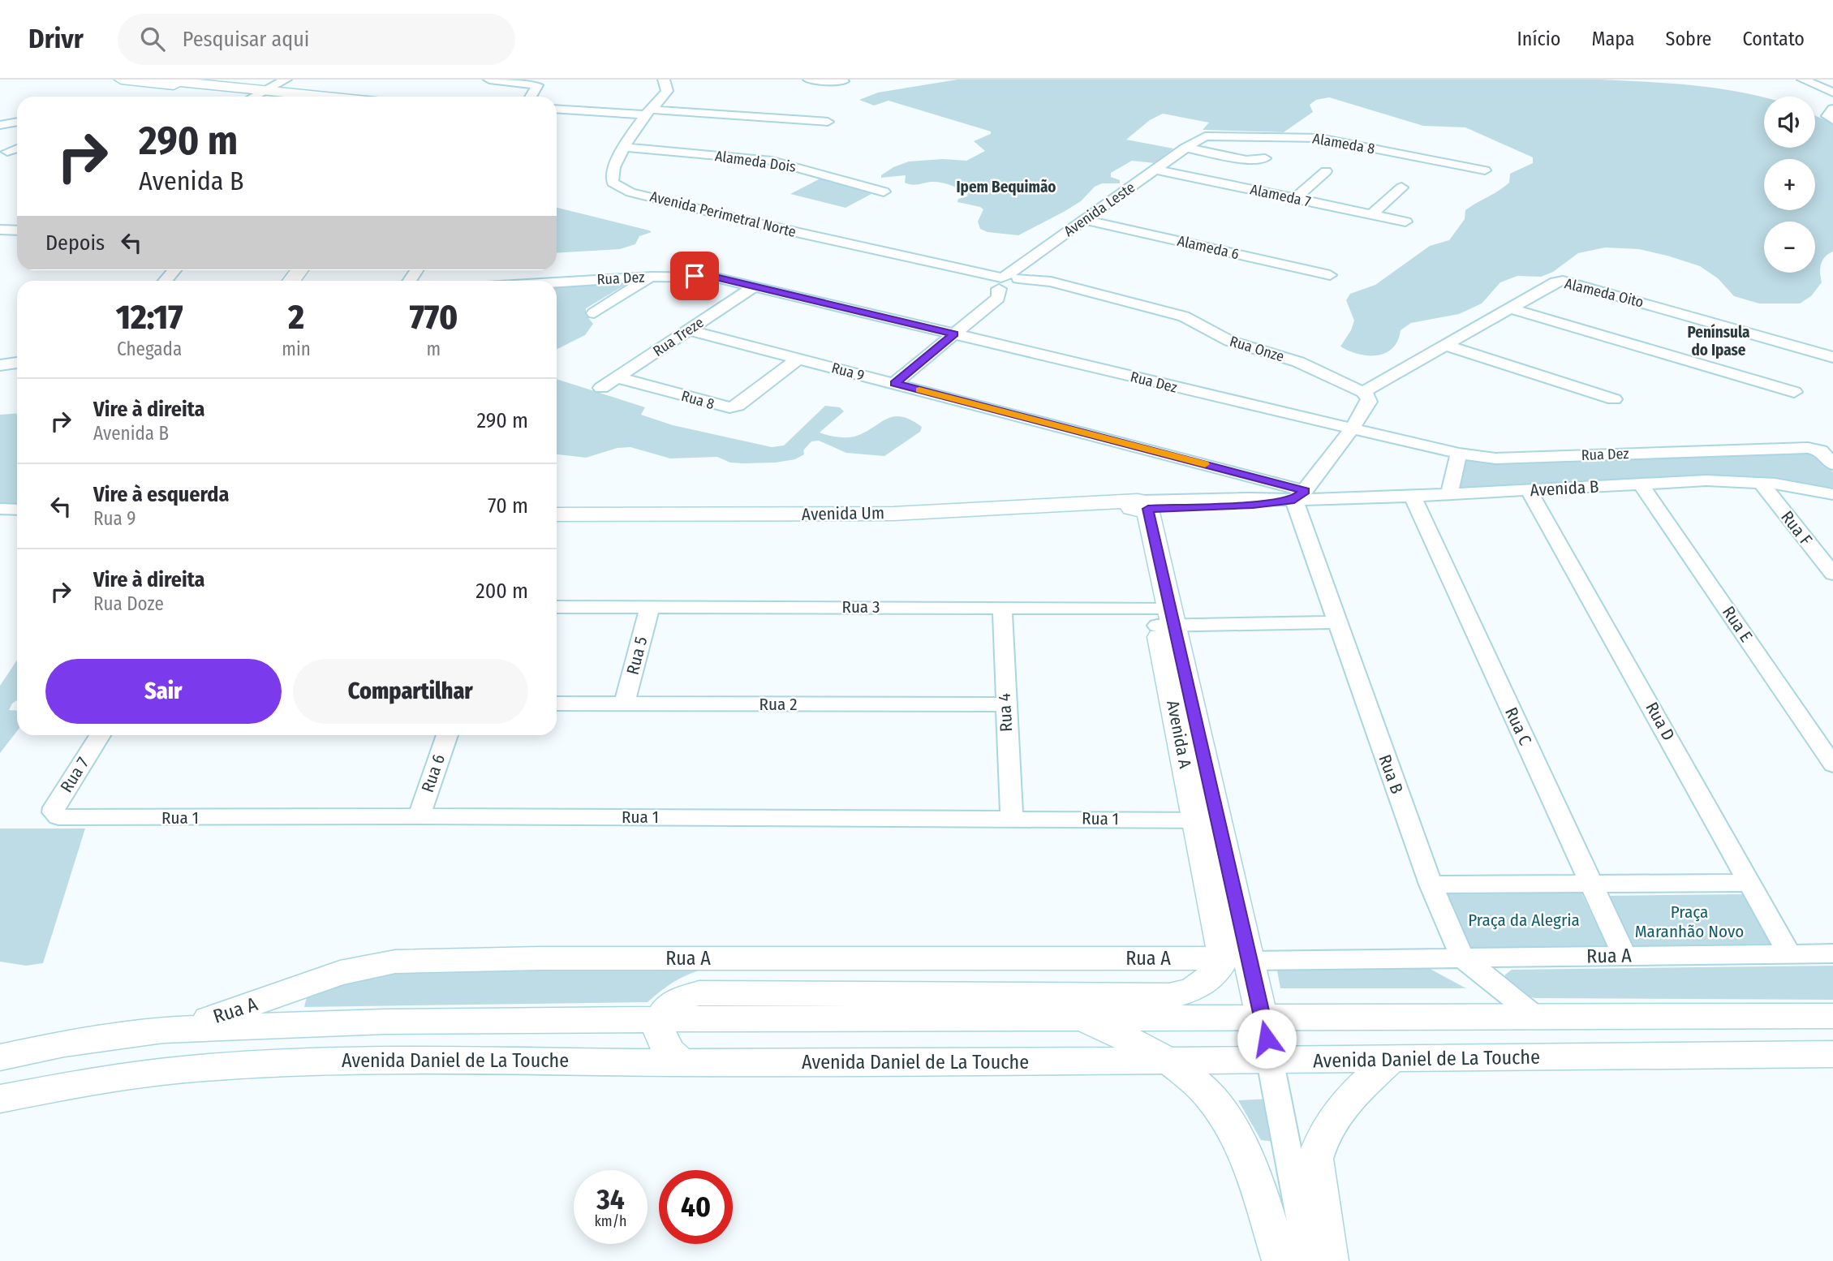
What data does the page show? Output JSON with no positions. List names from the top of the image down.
{
  "streets": {
    "main road": [
      "Avenida Um",
      "Avenida A",
      "Rua A",
      "Avenida Daniel de La Touche"
    ],
    "street": [
      "Alameda 8",
      "Alameda Dois",
      "Alameda 7",
      "Avenida Leste",
      "Avenida Perimetral Norte",
      "Alameda 6",
      "Rua Dez",
      "Alameda Oito",
      "Rua Treze",
      "Rua Onze",
      "Rua 9",
      "Rua 8",
      "Avenida B",
      "Rua F",
      "Rua 3",
      "Rua E",
      "Rua 5",
      "Rua 2",
      "Rua 4",
      "Rua D",
      "Rua C",
      "Rua 6",
      "Rua B",
      "Rua 7",
      "Rua 1"
    ]
  },
  "crossings": [
    ["Alameda 8", "Avenida Leste"],
    ["Alameda Dois", "Avenida Perimetral Norte"],
    ["Alameda 7", "Avenida Leste"],
    ["Avenida Leste", "Avenida Perimetral Norte"],
    ["Avenida Leste", "Alameda 6"],
    ["Avenida Leste", "Rua Dez"],
    ["Avenida Leste", "Rua Onze"],
    ["Avenida Leste", "Rua 9"],
    ["Avenida Perimetral Norte", "Rua Onze"],
    ["Rua Dez", "Rua Treze"],
    ["Alameda Oito", "Rua Onze"],
    ["Rua Treze", "Rua 9"],
    ["Rua Treze", "Rua 8"],
    ["Rua 9", "Rua 8"],
    ["Rua 9", "Avenida B"],
    ["Rua 9", "Rua B"],
    ["Avenida B", "Avenida Um"],
    ["Avenida B", "Rua F"],
    ["Avenida B", "Rua E"],
    ["Avenida B", "Rua D"],
    ["Avenida B", "Rua C"],
    ["Avenida B", "Avenida A"],
    ["Avenida B", "Rua B"],
    ["Avenida Um", "Avenida A"],
    ["Rua 3", "Rua 5"],
    ["Rua 3", "Rua 4"],
    ["Rua 3", "Avenida A"],
    ["Rua 3", "Rua B"],
    ["Rua 5", "Rua 2"],
    ["Rua 2", "Rua 4"],
    ["Rua 4", "Rua 1"],
    ["Rua D", "Rua A"],
    ["Rua C", "Rua A"],
    ["Avenida A", "Rua 1"],
    ["Avenida A", "Rua A"],
    ["Avenida A", "Avenida Daniel de La Touche"],
    ["Rua 6", "Rua 1"],
    ["Rua B", "Rua A"],
    ["Rua B", "Avenida Daniel de La Touche"],
    ["Rua 7", "Rua 1"],
    ["Rua A", "Avenida Daniel de La Touche"]
  ],
  "districts": ["Ipem Bequimão", "Península do Ipase"],
  "parks": ["Praça Maranhão Novo", "Praça da Alegria"],
  "page": {
    "header": "Drivr",
    "search": "Pesquisar aqui",
    "nav": [
      "Início",
      "Mapa",
      "Sobre",
      "Contato"
    ],
    "map_buttons": ["+", "−"],
    "turn": ["290 m", "Avenida B"],
    "then": "Depois",
    "eta": [
      "12:17",
      "Chegada",
      "2",
      "min",
      "770",
      "m"
    ],
    "list": [
      {
        "name": "Vire à direita",
        "note": "Avenida B",
        "value": "290 m"
      },
      {
        "name": "Vire à esquerda",
        "note": "Rua 9",
        "value": "70 m"
      },
      {
        "name": "Vire à direita",
        "note": "Rua Doze",
        "value": "200 m"
      }
    ],
    "buttons": ["Sair", "Compartilhar"],
    "speed": "34 km/h",
    "limit": "40"
  }
}
